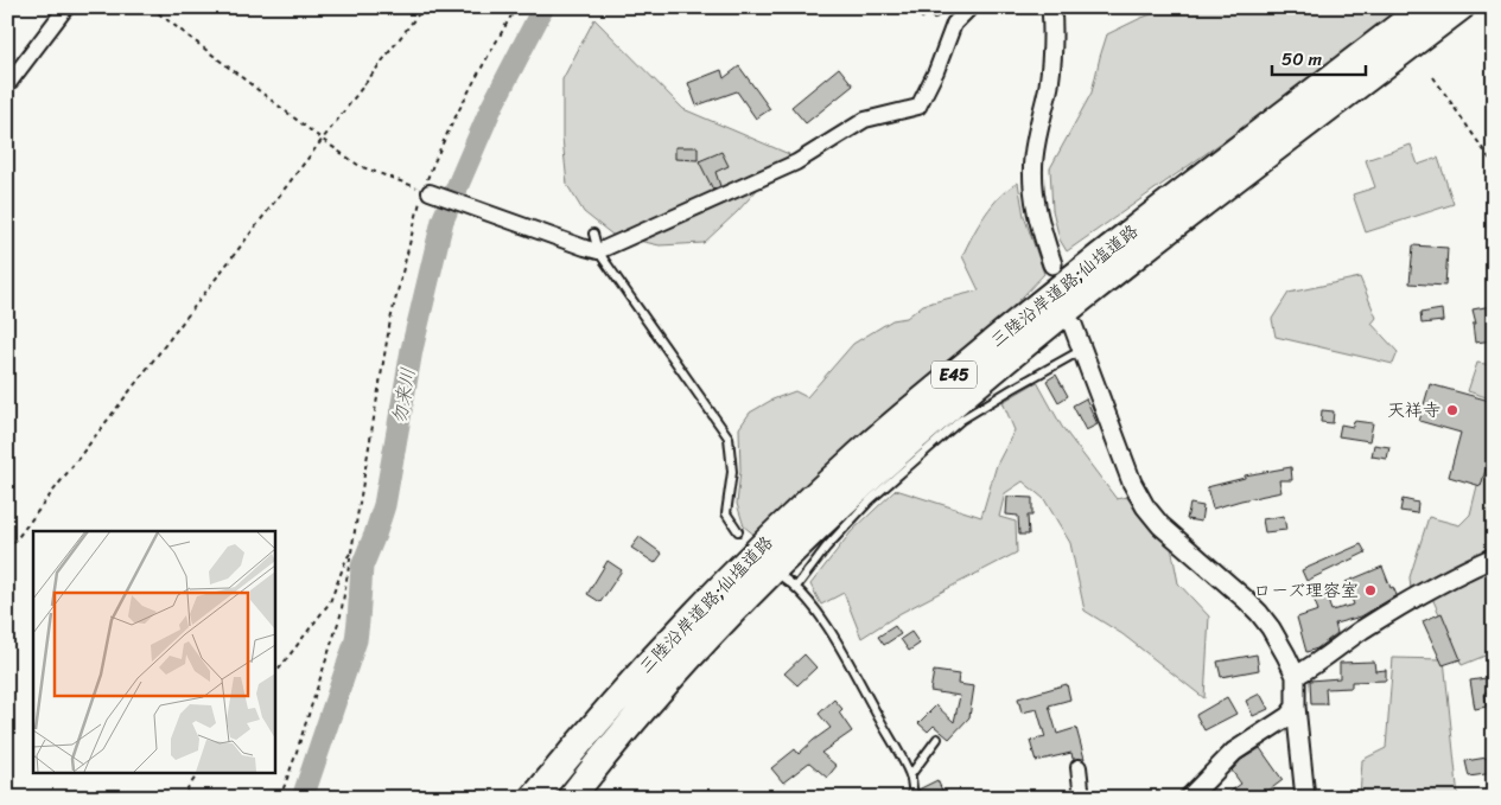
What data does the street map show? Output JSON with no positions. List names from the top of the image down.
{
  "streets": {
    "highway": ["三陸沿岸道路;仙塩道路", "E45"]
  },
  "water": ["勿来川"],
  "places": ["天祥寺", "ローズ理容室"],
  "scale_bar": "50 m"
}
